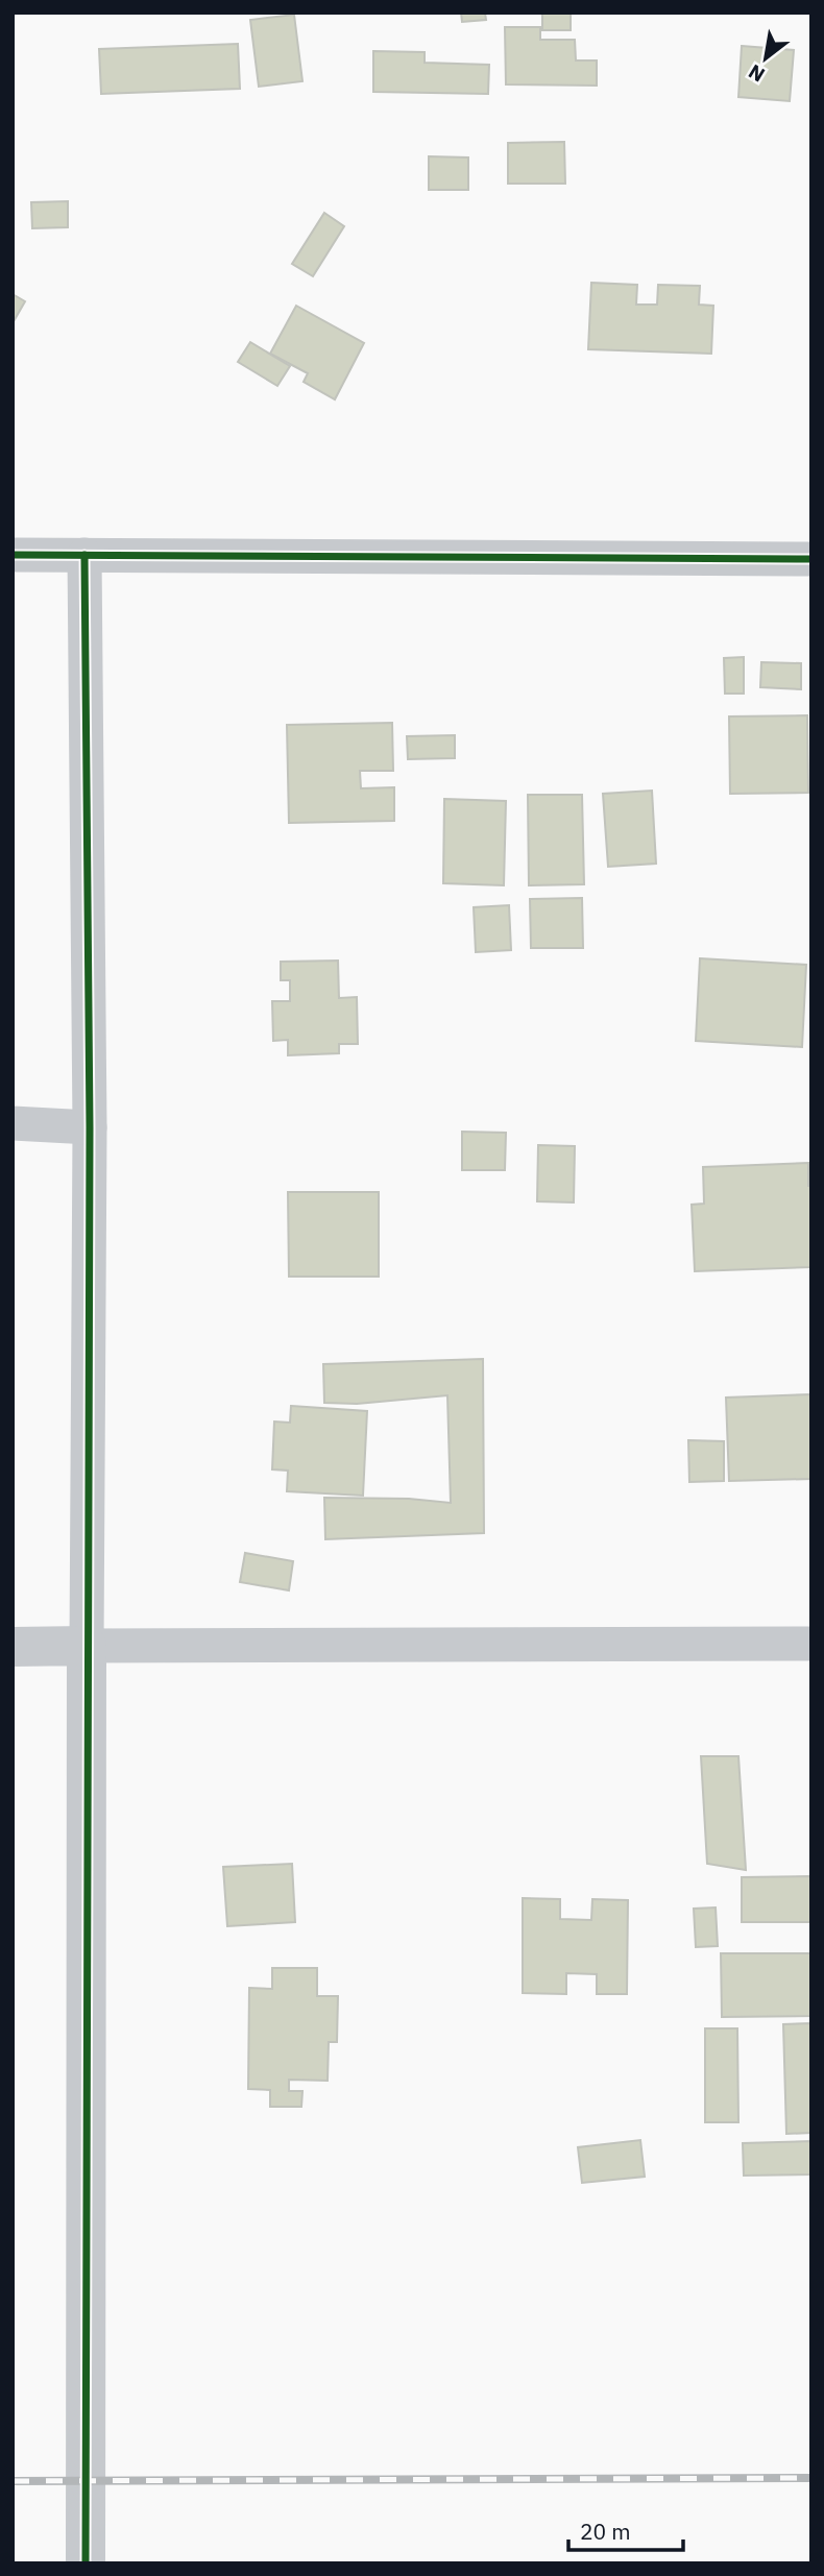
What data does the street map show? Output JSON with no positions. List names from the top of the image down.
{
  "scale_bar": "20 m",
  "north": "bottom left"
}
